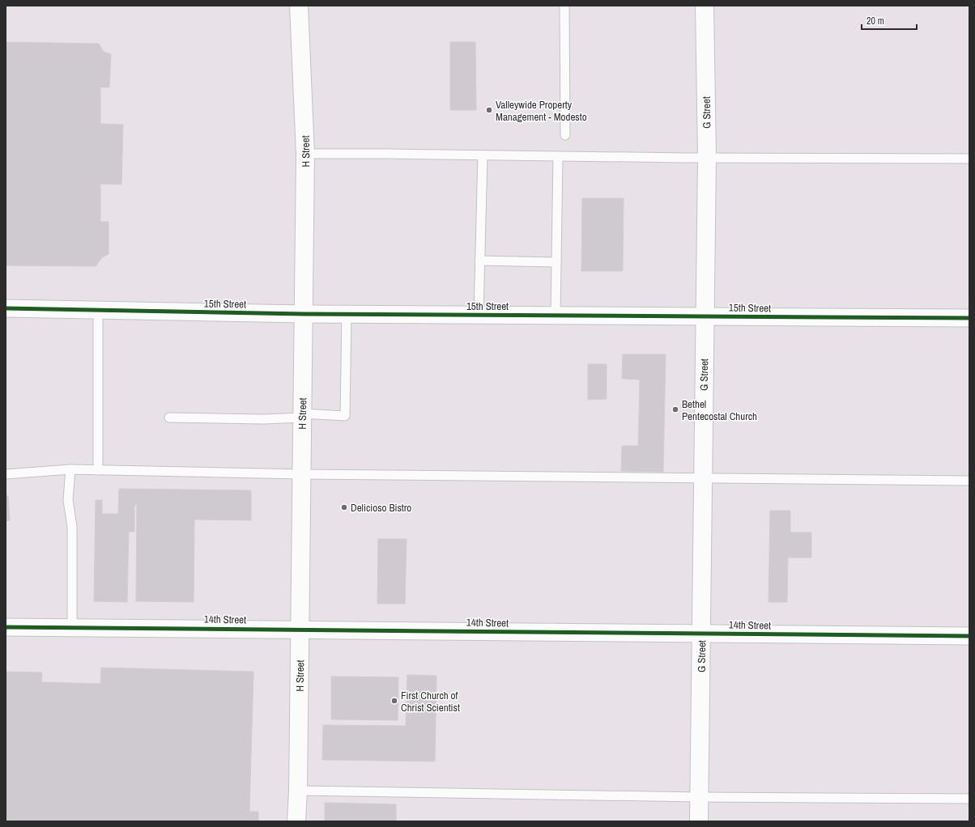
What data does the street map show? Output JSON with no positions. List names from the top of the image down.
{
  "streets": {
    "main road": ["G Street", "H Street"],
    "street": ["15th Street", "14th Street"]
  },
  "crossings": [
    ["G Street", "15th Street"],
    ["G Street", "14th Street"],
    ["H Street", "15th Street"],
    ["H Street", "14th Street"]
  ],
  "places": [
    "Valleywide Property Management - Modesto",
    "Bethel Pentecostal Church",
    "Delicioso Bistro",
    "First Church of Christ Scientist"
  ],
  "scale_bar": "20 m"
}
